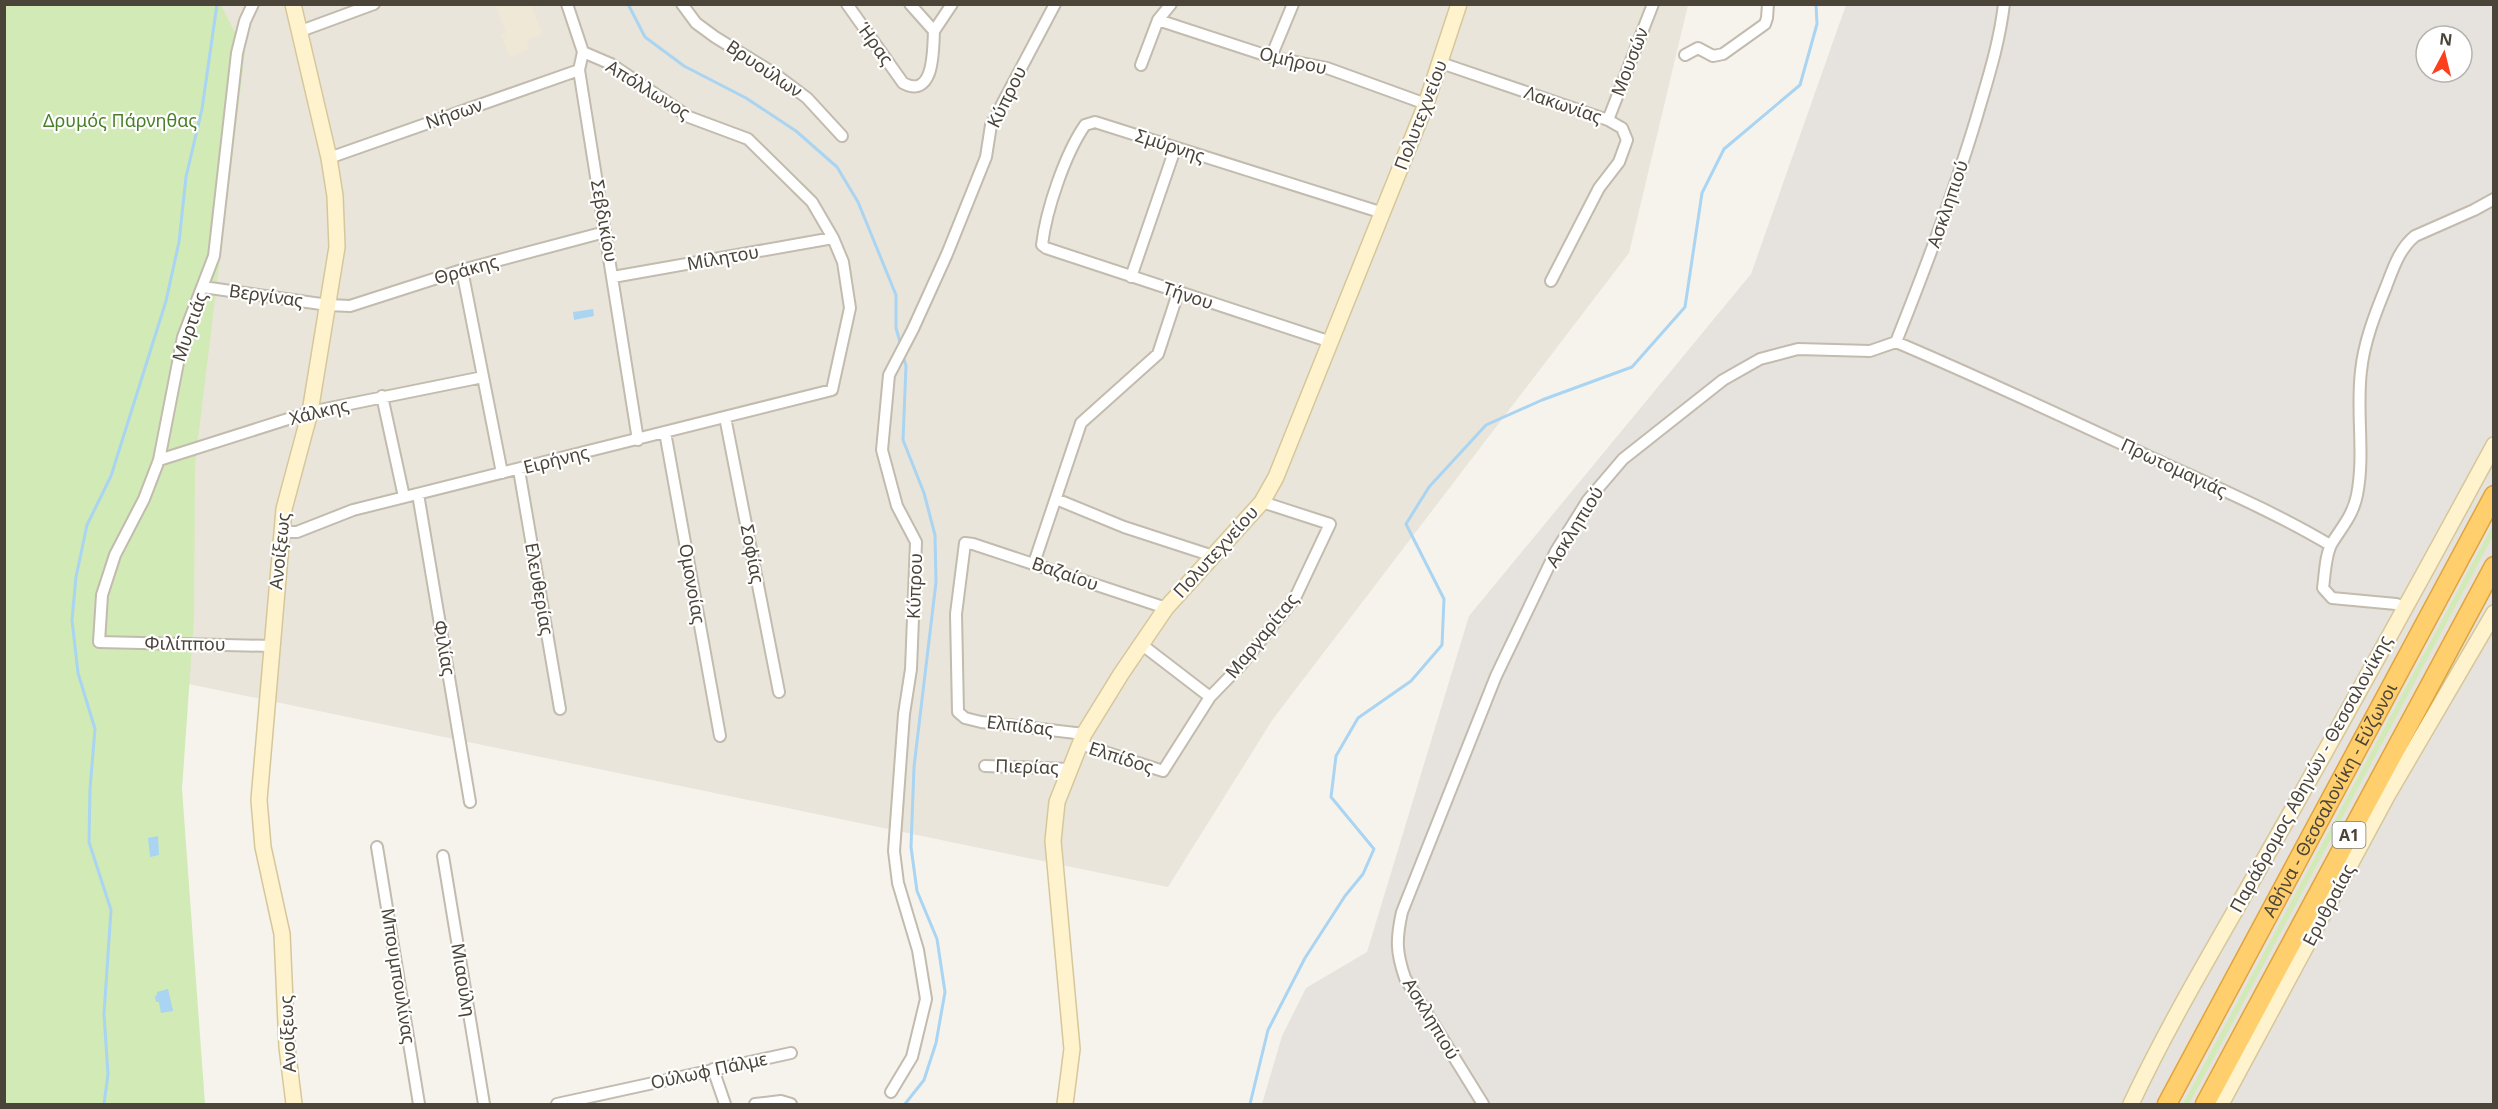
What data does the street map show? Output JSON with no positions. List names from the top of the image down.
{
  "streets": {
    "highway": ["Αθήνα - Θεσσαλονίκη - Εύζωνοι", "Α1"],
    "street": [
      "Ήρας",
      "Ομήρου",
      "Μουσών",
      "Βρυούλων",
      "Απόλλωνος",
      "Κύπρου",
      "Λακωνίας",
      "Νήσων",
      "Πολυτεχνείου",
      "Σμύρνης",
      "Ασκληπιού",
      "Σεβδικίου",
      "Μίλητου",
      "Θράκης",
      "Βεργίνας",
      "Τήνου",
      "Μυρτιάς",
      "Χάλκης",
      "Ειρήνης",
      "Πρωτομαγιάς",
      "Ανοίξεως",
      "Σοφίας",
      "Βαζαίου",
      "Ομονοίας",
      "Ελευθερίας",
      "Μαργαρίτας",
      "Φιλίππου",
      "Φιλίας",
      "Ελπίδας",
      "Ελπίδος",
      "Πιερίας",
      "Παράδρομος Αθηνών - Θεσσαλονίκης",
      "Ερυθραίας",
      "Μπουμπουλίνας",
      "Μιαούλη",
      "Ούλωφ Πάλμε"
    ]
  },
  "crossings": [
    ["Ομήρου", "Πολυτεχνείου"],
    ["Μουσών", "Λακωνίας"],
    ["Απόλλωνος", "Σεβδικίου"],
    ["Απόλλωνος", "Μίλητου"],
    ["Απόλλωνος", "Ειρήνης"],
    ["Λακωνίας", "Πολυτεχνείου"],
    ["Νήσων", "Σεβδικίου"],
    ["Νήσων", "Ανοίξεως"],
    ["Πολυτεχνείου", "Σμύρνης"],
    ["Πολυτεχνείου", "Τήνου"],
    ["Πολυτεχνείου", "Βαζαίου"],
    ["Πολυτεχνείου", "Μαργαρίτας"],
    ["Πολυτεχνείου", "Ελπίδας"],
    ["Πολυτεχνείου", "Ελπίδος"],
    ["Πολυτεχνείου", "Πιερίας"],
    ["Σμύρνης", "Τήνου"],
    ["Ασκληπιού", "Πρωτομαγιάς"],
    ["Σεβδικίου", "Μίλητου"],
    ["Σεβδικίου", "Θράκης"],
    ["Σεβδικίου", "Ειρήνης"],
    ["Θράκης", "Βεργίνας"],
    ["Θράκης", "Ανοίξεως"],
    ["Βεργίνας", "Μυρτιάς"],
    ["Βεργίνας", "Ανοίξεως"],
    ["Μυρτιάς", "Χάλκης"],
    ["Μυρτιάς", "Φιλίππου"],
    ["Χάλκης", "Ανοίξεως"],
    ["Ειρήνης", "Ανοίξεως"],
    ["Ειρήνης", "Σοφίας"],
    ["Ειρήνης", "Ομονοίας"],
    ["Ειρήνης", "Ελευθερίας"],
    ["Ειρήνης", "Φιλίας"],
    ["Ανοίξεως", "Φιλίππου"],
    ["Βαζαίου", "Ελπίδας"],
    ["Μαργαρίτας", "Ελπίδος"],
    ["Ελπίδας", "Ελπίδος"]
  ],
  "parks": ["Δρυμός Πάρνηθας"],
  "north": "top"
}
